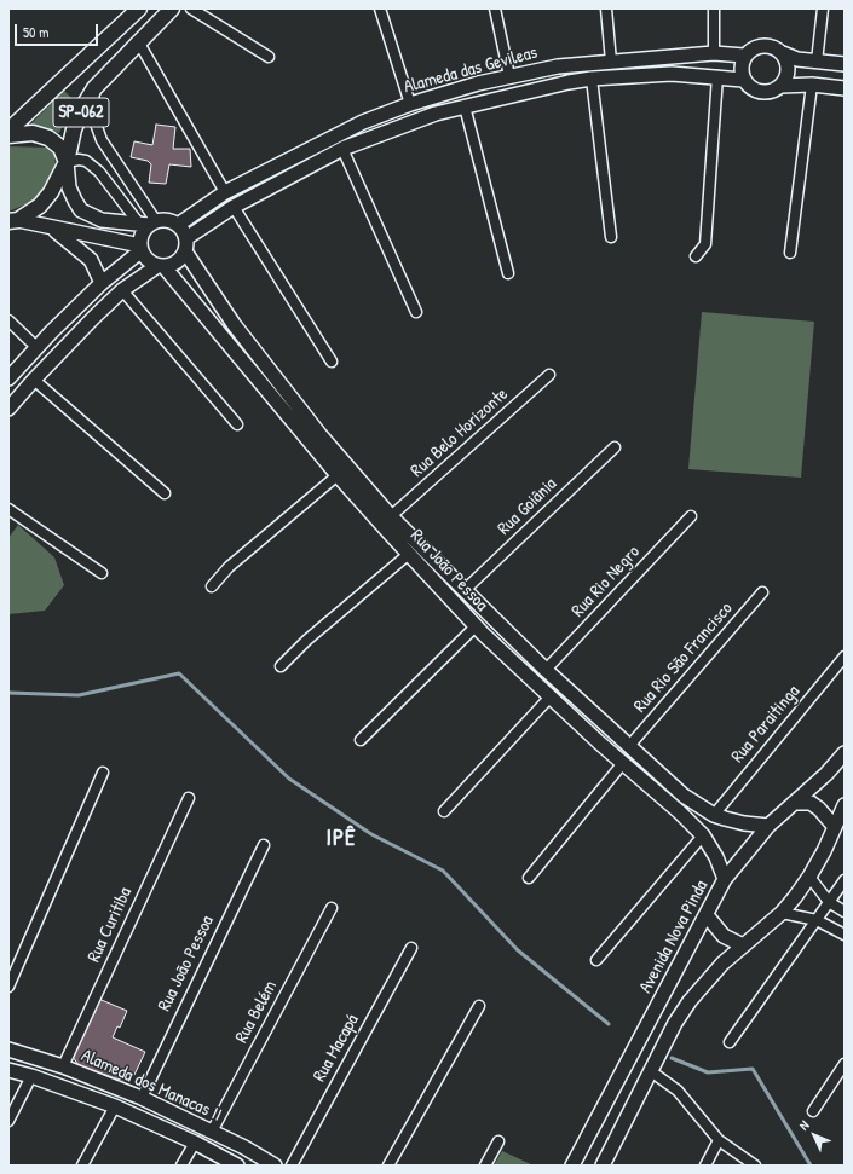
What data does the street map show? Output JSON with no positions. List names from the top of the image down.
{
  "streets": {
    "main road": ["SP-062"],
    "street": [
      "Alameda das Gevileas",
      "Rua Belo Horizonte",
      "Rua Goiânia",
      "Rua João Pessoa",
      "Rua Rio Negro",
      "Rua Rio São Francisco",
      "Rua Paraitinga",
      "Rua Curitiba",
      "Avenida Nova Pinda",
      "Rua Belém",
      "Rua Macapá",
      "Alameda dos Manacas II"
    ]
  },
  "crossings": [
    ["Alameda das Gevileas", "Rua João Pessoa"],
    ["Rua Belo Horizonte", "Rua João Pessoa"],
    ["Rua Goiânia", "Rua João Pessoa"],
    ["Rua João Pessoa", "Rua Rio Negro"],
    ["Rua João Pessoa", "Rua Rio São Francisco"],
    ["Rua João Pessoa", "Rua Paraitinga"],
    ["Rua João Pessoa", "Avenida Nova Pinda"],
    ["Rua João Pessoa", "Alameda dos Manacas II"],
    ["Rua Curitiba", "Alameda dos Manacas II"],
    ["Rua Belém", "Alameda dos Manacas II"]
  ],
  "districts": ["IPÊ"],
  "scale_bar": "50 m",
  "north": "top left"
}
